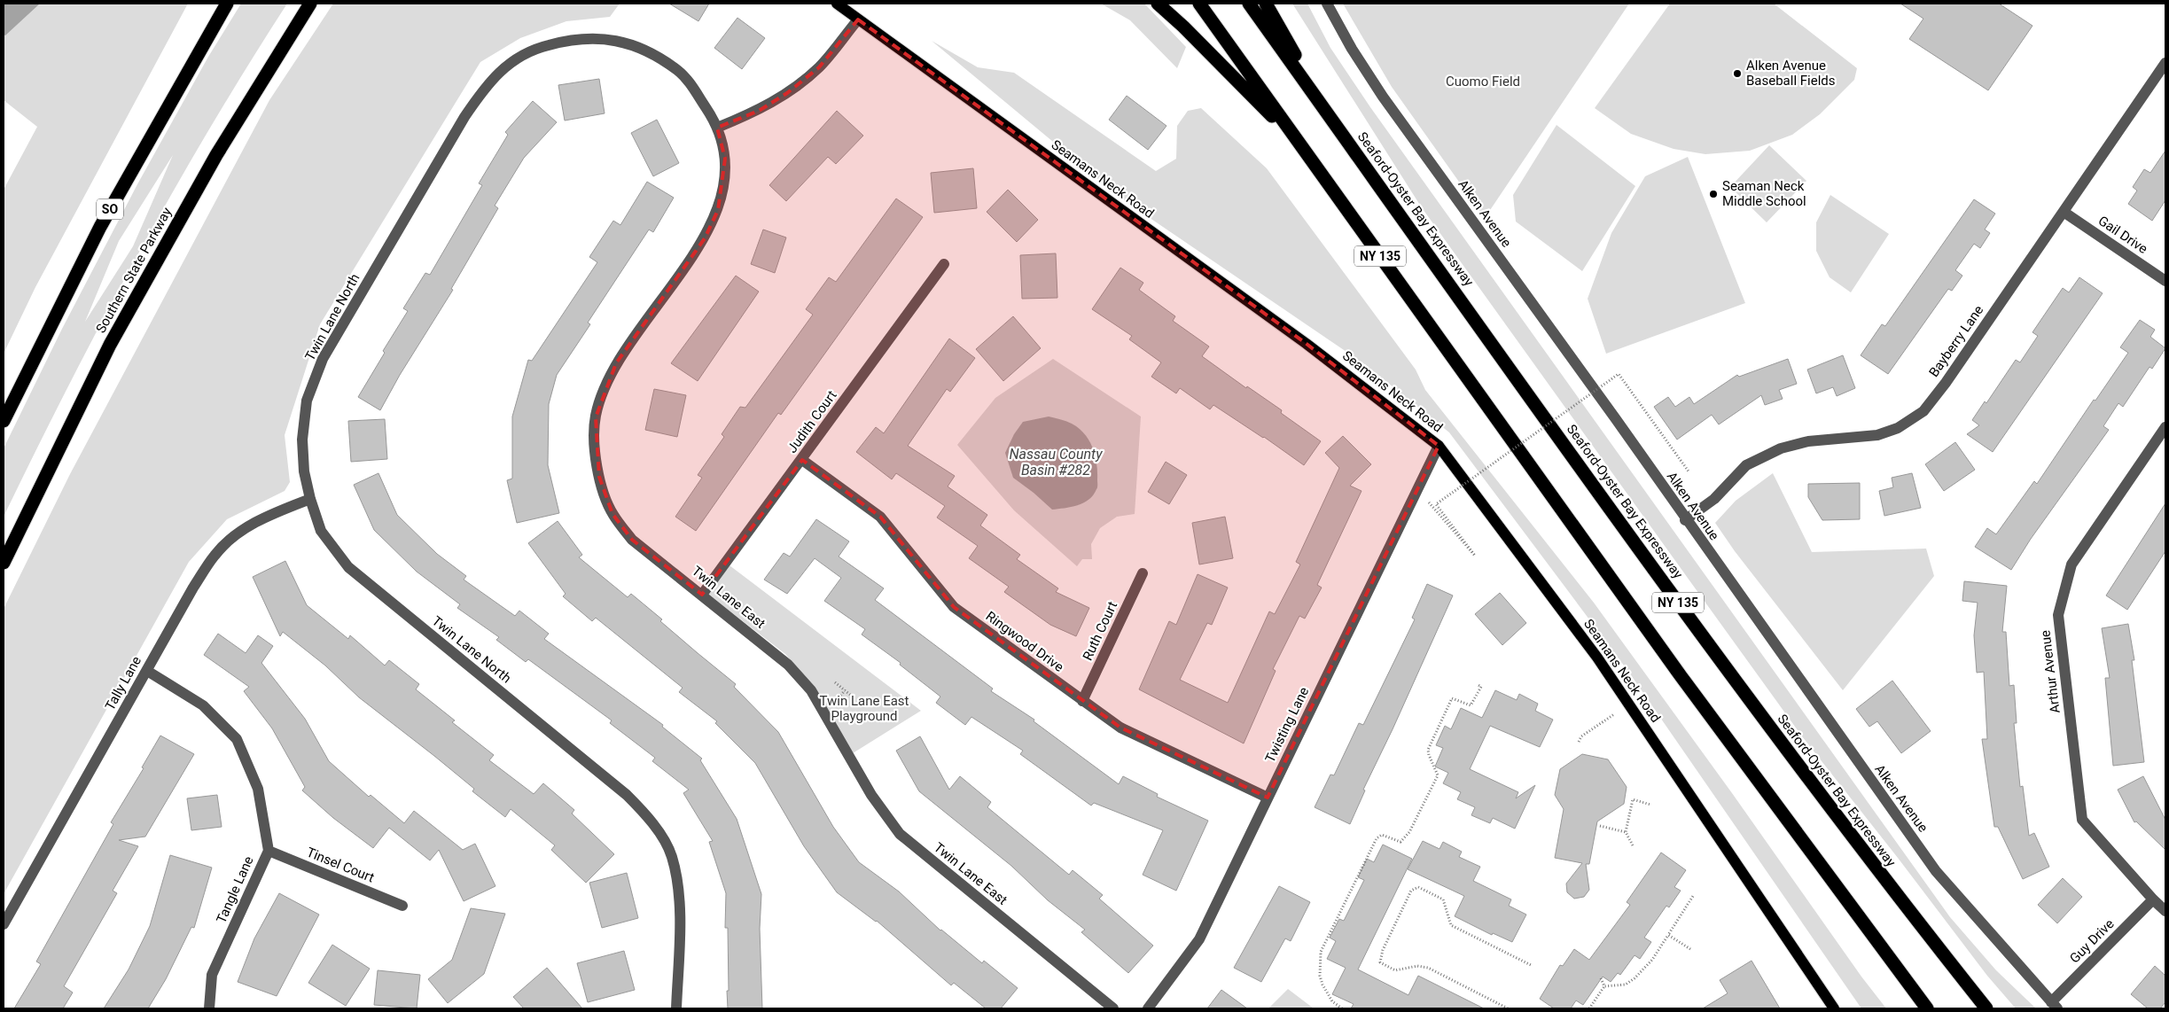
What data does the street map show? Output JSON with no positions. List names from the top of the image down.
{
  "streets": {
    "highway": [
      "SO",
      "Seaford-Oyster Bay Expressway",
      "NY 135",
      "Southern State Parkway"
    ],
    "main road": ["Seamans Neck Road"],
    "street": [
      "Alken Avenue",
      "Gail Drive",
      "Twin Lane North",
      "Bayberry Lane",
      "Judith Court",
      "Twin Lane East",
      "Ruth Court",
      "Ringwood Drive",
      "Arthur Avenue",
      "Tally Lane",
      "Twisting Lane",
      "Tinsel Court",
      "Tangle Lane",
      "Guy Drive"
    ]
  },
  "crossings": [
    ["Seamans Neck Road", "Twisting Lane"],
    ["Alken Avenue", "Bayberry Lane"],
    ["Alken Avenue", "Guy Drive"],
    ["Gail Drive", "Bayberry Lane"],
    ["Twin Lane North", "Twin Lane East"],
    ["Twin Lane North", "Tally Lane"],
    ["Judith Court", "Twin Lane East"],
    ["Judith Court", "Ringwood Drive"],
    ["Ruth Court", "Ringwood Drive"],
    ["Ringwood Drive", "Twisting Lane"],
    ["Arthur Avenue", "Guy Drive"],
    ["Tally Lane", "Tangle Lane"],
    ["Tinsel Court", "Tangle Lane"]
  ],
  "water": ["Nassau County Basin #282"],
  "parks": ["Cuomo Field", "Twin Lane East Playground"],
  "places": ["Alken Avenue Baseball Fields", "Seaman Neck Middle School"]
}
